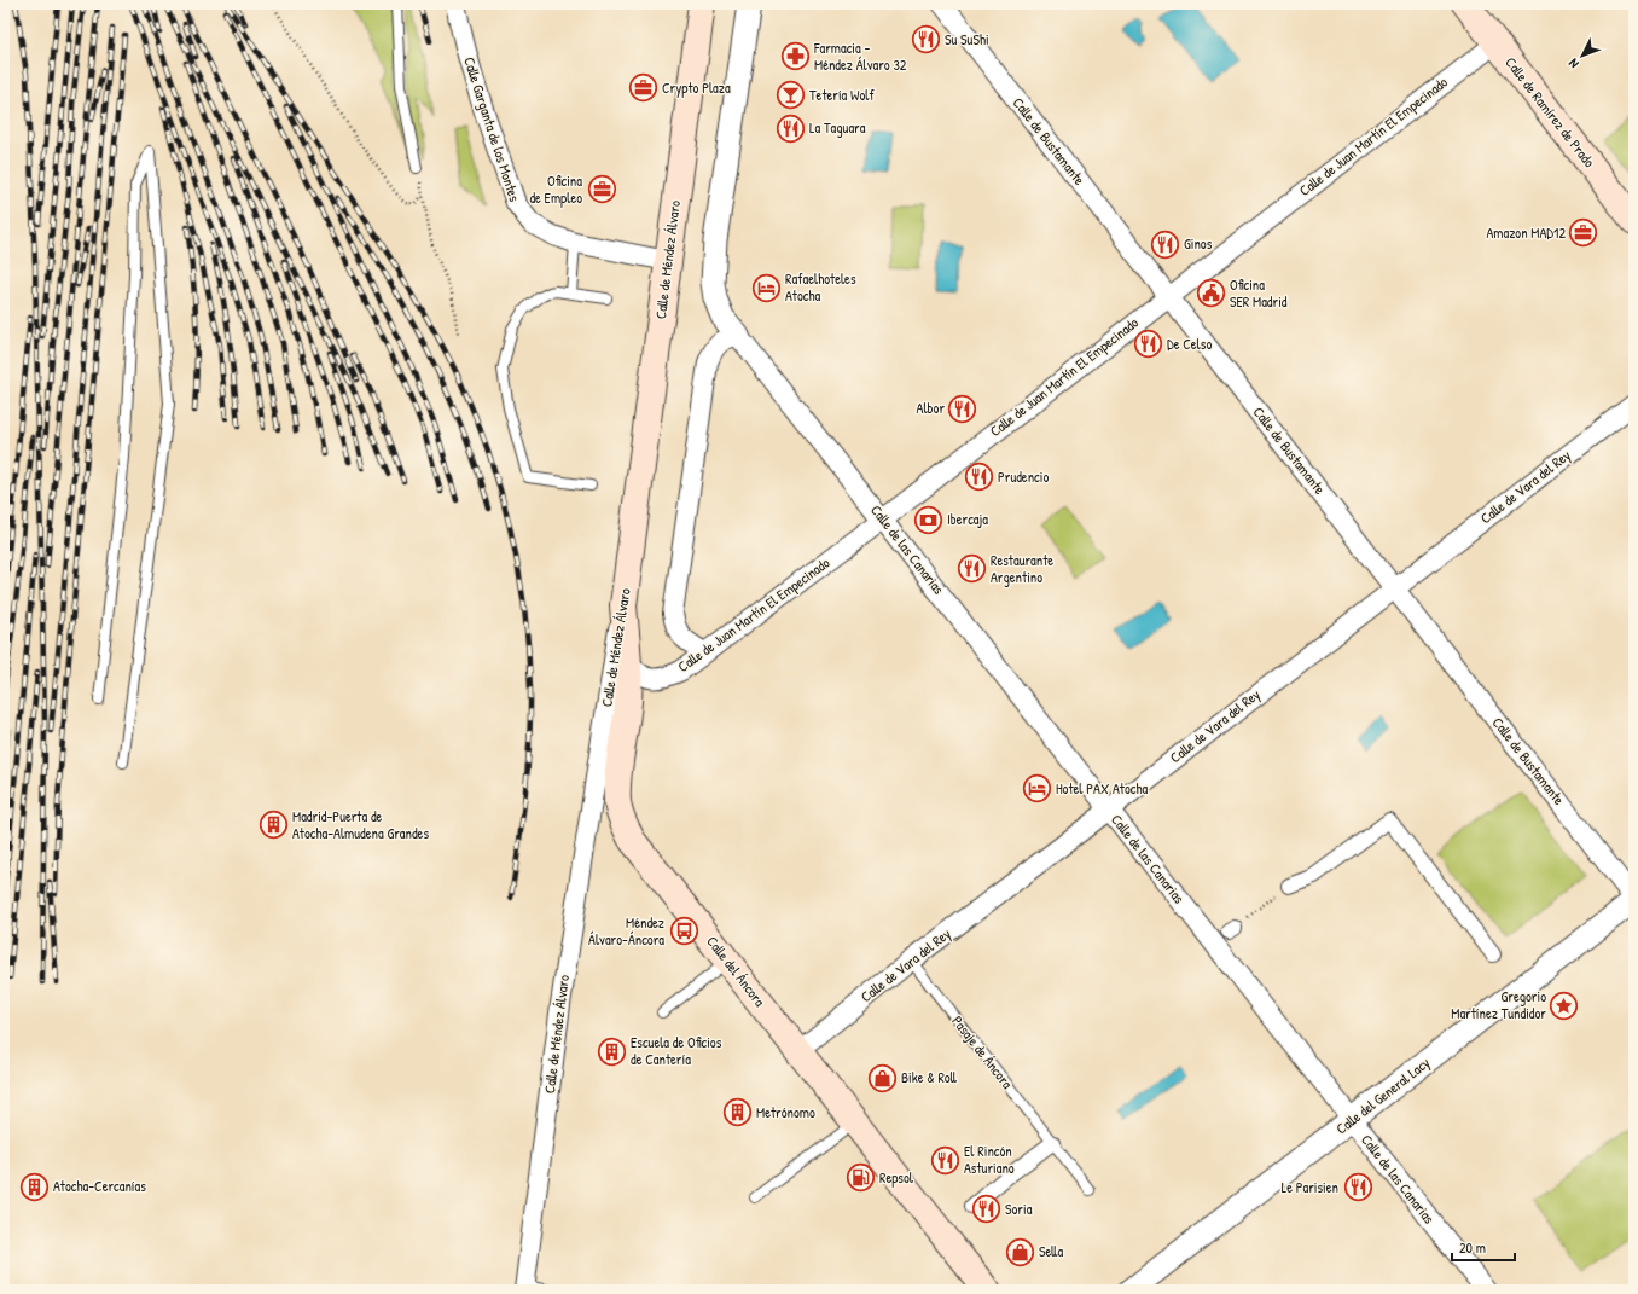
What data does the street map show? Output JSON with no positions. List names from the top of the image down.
{
  "streets": {
    "main road": ["Calle de Ramírez de Prado", "Calle de Méndez Álvaro", "Calle del Áncora"],
    "street": [
      "Calle Garganta de los Montes",
      "Calle de Juan Martín El Empecinado",
      "Calle de Bustamante",
      "Calle de Vara del Rey",
      "Calle de las Canarias",
      "Calle del General Lacy"
    ],
    "lane": ["Pasaje de Áncora"]
  },
  "crossings": [
    ["Calle de Ramírez de Prado", "Calle de Juan Martín El Empecinado"],
    ["Calle Garganta de los Montes", "Calle de Méndez Álvaro"],
    ["Calle de Juan Martín El Empecinado", "Calle de Bustamante"],
    ["Calle de Juan Martín El Empecinado", "Calle de las Canarias"],
    ["Calle de Juan Martín El Empecinado", "Calle del Áncora"],
    ["Calle de Bustamante", "Calle de Vara del Rey"],
    ["Calle de Bustamante", "Calle del General Lacy"],
    ["Calle de Méndez Álvaro", "Calle del Áncora"],
    ["Calle de Vara del Rey", "Calle de las Canarias"],
    ["Calle de Vara del Rey", "Calle del Áncora"],
    ["Calle de Vara del Rey", "Pasaje de Áncora"],
    ["Calle de las Canarias", "Calle del General Lacy"]
  ],
  "places": {
    "restaurant": [
      "Su SuShi",
      "La Taguara",
      "Ginos",
      "De Celso",
      "Albor",
      "Prudencio",
      "Restaurante Argentino",
      "El Rincón Asturiano",
      "Le Parisien",
      "Soria"
    ],
    "pharmacy": ["Farmacia - Méndez Álvaro 32"],
    "office": ["Crypto Plaza", "Oficina de Empleo", "Amazon MAD12"],
    "bar": ["Tetería Wolf"],
    "hotel": ["Rafaelhoteles Atocha", "Hotel PAX Atocha"],
    "public building": ["Oficina SER Madrid"],
    "bank": ["Ibercaja"],
    "building": [
      "Madrid-Puerta de Atocha-Almudena Grandes",
      "Escuela de Oficios de Cantería",
      "Metrónomo",
      "Atocha-Cercanías"
    ],
    "bus stop": ["Méndez Álvaro-Áncora"],
    "place": ["Gregorio Martínez Tundidor"],
    "shop": ["Bike & Roll", "Sella"],
    "fuel station": ["Repsol"]
  },
  "scale_bar": "20 m",
  "north": "bottom left"
}
